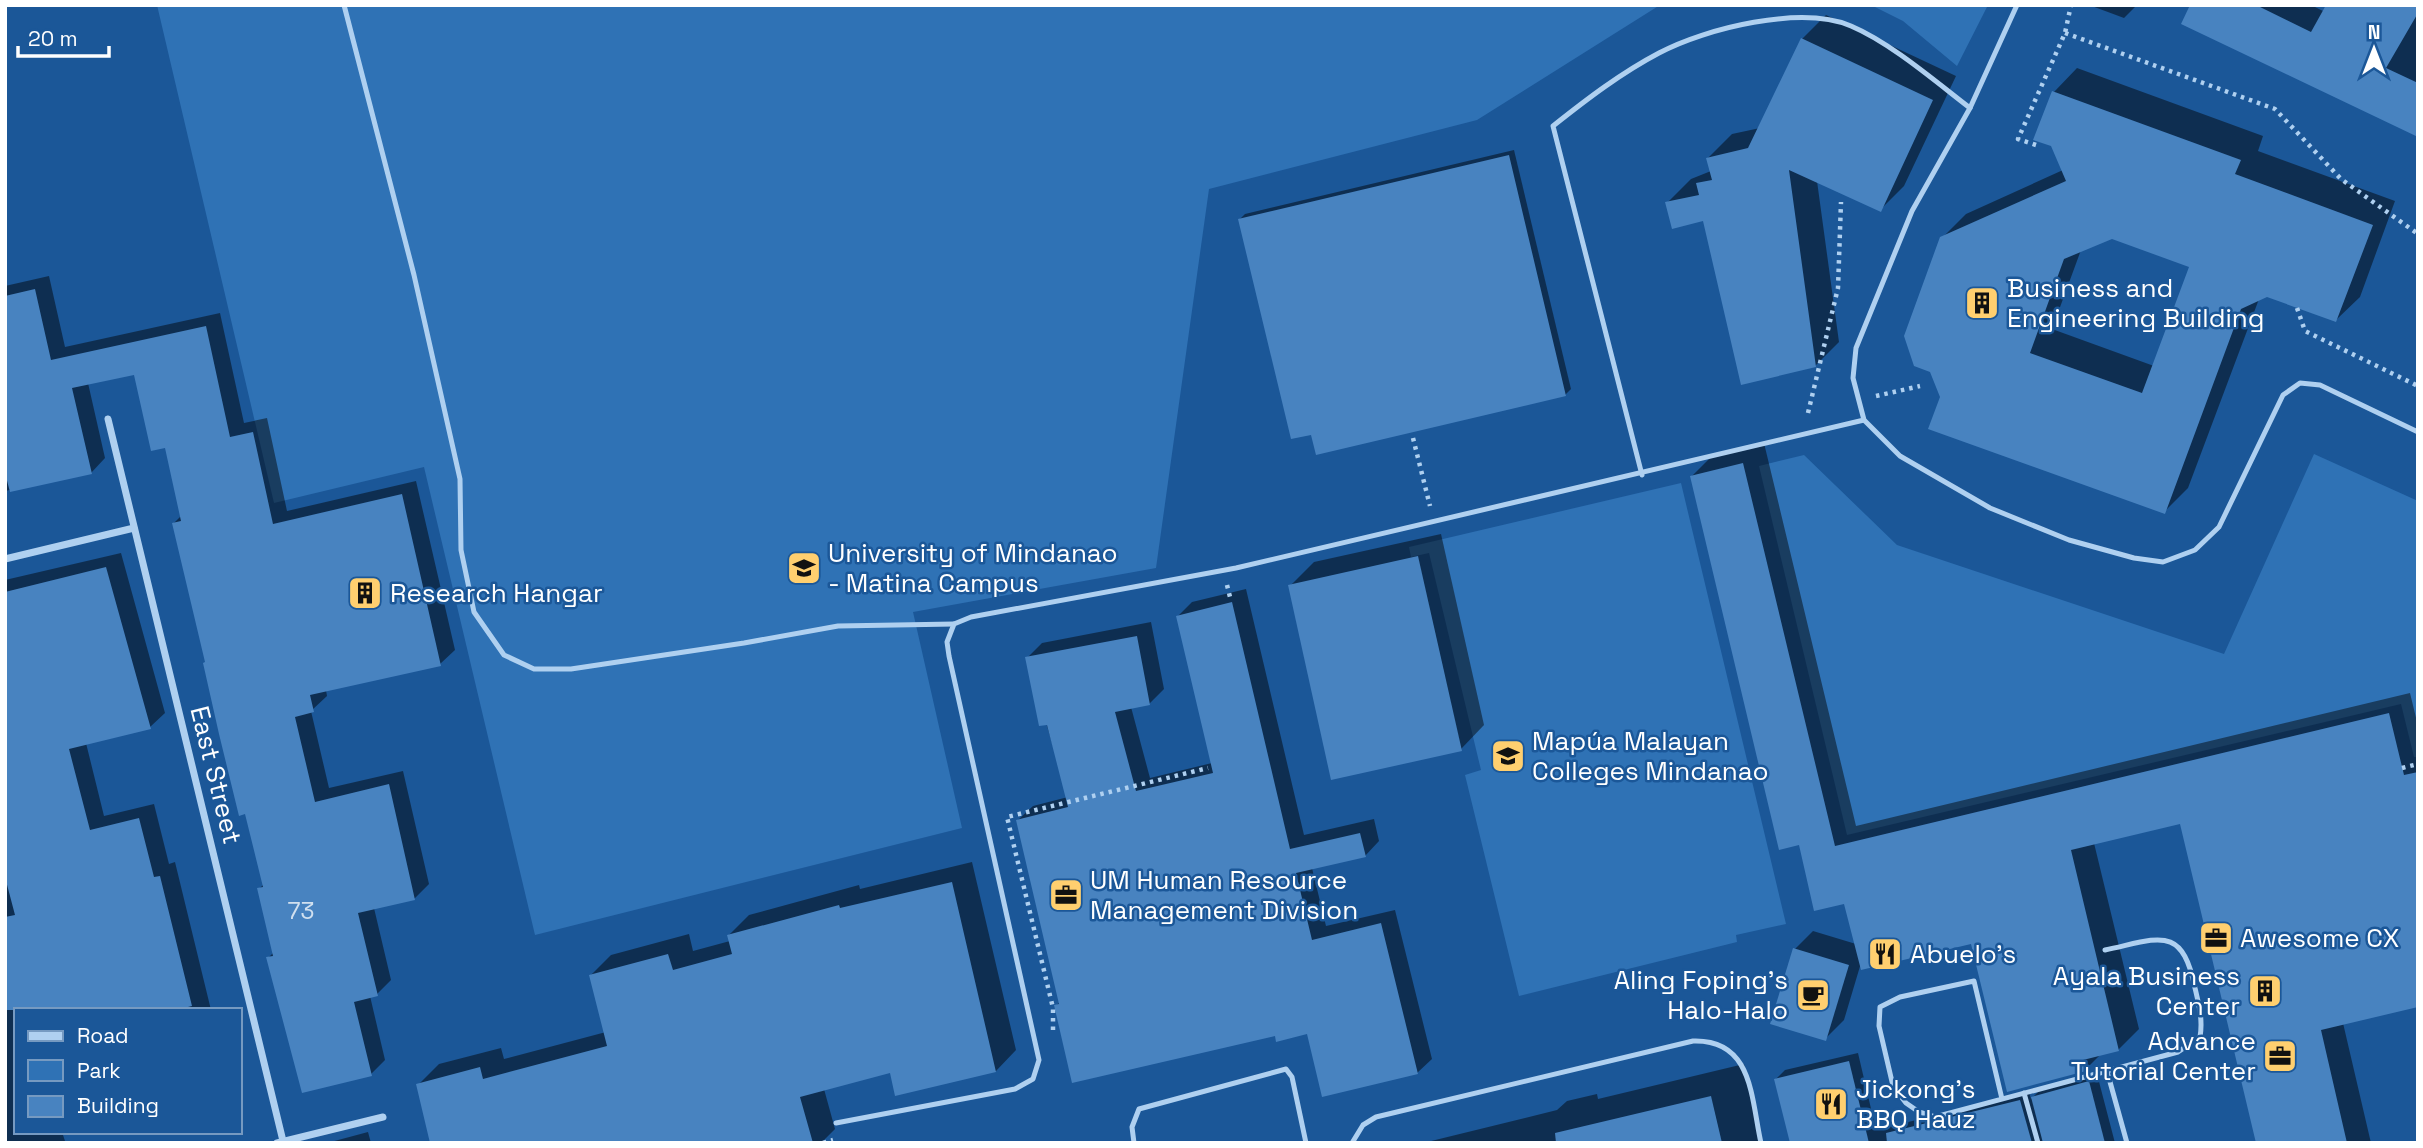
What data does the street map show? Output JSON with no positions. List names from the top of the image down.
{
  "streets": {
    "street": ["East Street"]
  },
  "places": {
    "building": ["Business and Engineering Building", "Research Hangar", "Ayala Business Center"],
    "school or university": ["University of Mindanao - Matina Campus", "Mapúa Malayan Colleges Mindanao"],
    "office": ["UM Human Resource Management Division", "Awesome CX", "Advance Tutorial Center"],
    "restaurant": ["Abuelo's", "Jickong's BBQ Hauz"],
    "cafe": ["Aling Foping's Halo-Halo"]
  },
  "house_numbers": ["73"],
  "legend": ["Road", "Park", "Building"],
  "scale_bar": "20 m",
  "north": "top"
}
